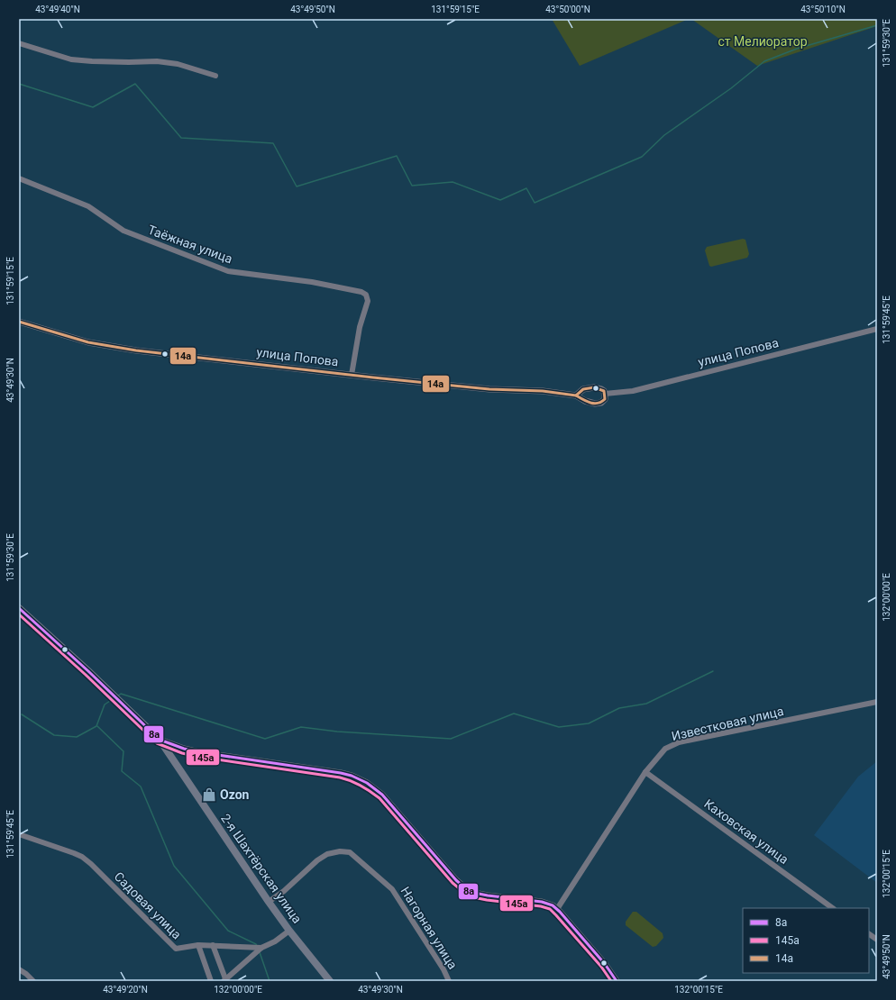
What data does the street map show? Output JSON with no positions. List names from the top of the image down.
{
  "streets": {
    "main road": ["2-я Шахтёрская улица"],
    "street": [
      "Таёжная улица",
      "улица Попова",
      "Известковая улица",
      "Каховская улица",
      "Садовая улица",
      "Нагорная улица"
    ]
  },
  "crossings": [
    ["Таёжная улица", "улица Попова"],
    ["Известковая улица", "Каховская улица"],
    ["2-я Шахтёрская улица", "Садовая улица"],
    ["2-я Шахтёрская улица", "Нагорная улица"]
  ],
  "parks": ["ст Мелиоратор"],
  "places": {
    "shop": ["Ozon"]
  },
  "lines": ["transit line 14а", "transit line 8а", "transit line 145а"],
  "legend": ["8а", "145а", "14а"],
  "coordinates": [
    "43°49'40\"N",
    "43°49'50\"N",
    "131°59'15\"E",
    "43°50'00\"N",
    "43°50'10\"N",
    "131°59'30\"E",
    "131°59'45\"E",
    "43°49'30\"N",
    "132°00'00\"E",
    "132°00'15\"E",
    "43°49'20\"N"
  ]
}
